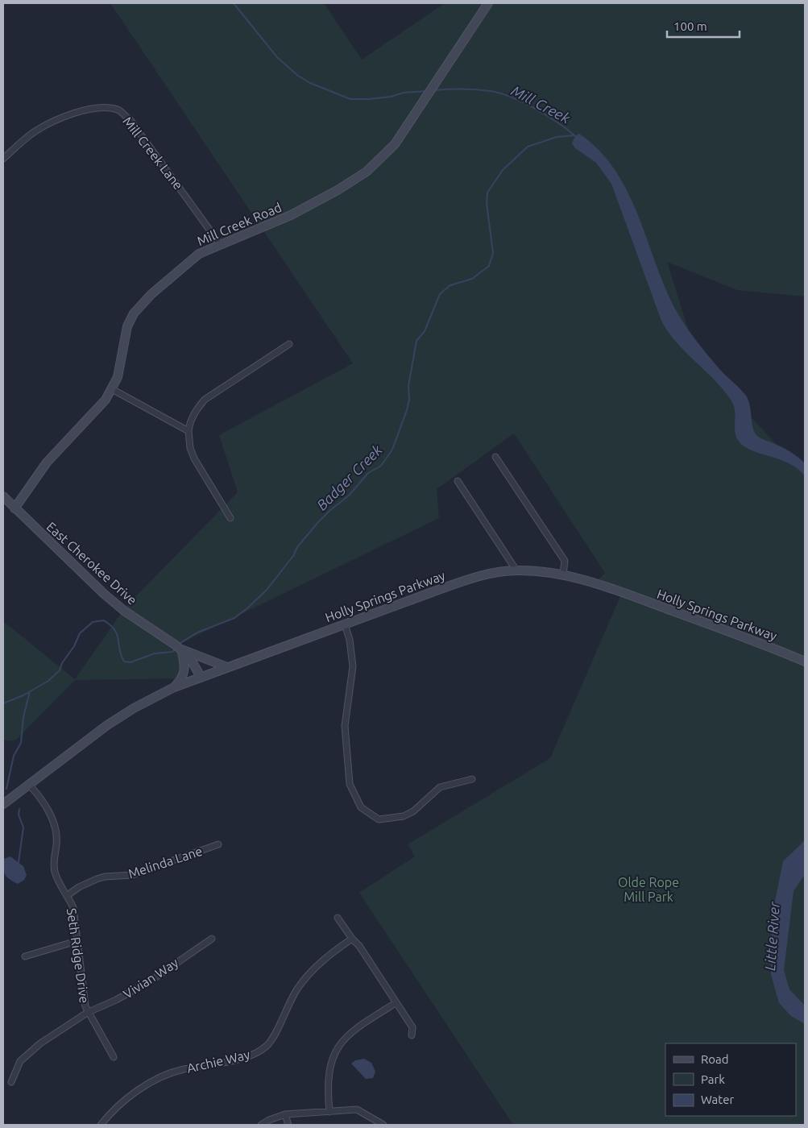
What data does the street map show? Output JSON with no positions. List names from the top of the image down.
{
  "streets": {
    "street": [
      "Mill Creek Lane",
      "Mill Creek Road",
      "East Cherokee Drive",
      "Holly Springs Parkway",
      "Melinda Lane",
      "Seth Ridge Drive",
      "Vivian Way",
      "Archie Way"
    ]
  },
  "crossings": [
    ["Mill Creek Lane", "Mill Creek Road"],
    ["Mill Creek Road", "East Cherokee Drive"],
    ["East Cherokee Drive", "Holly Springs Parkway"],
    ["Holly Springs Parkway", "Seth Ridge Drive"],
    ["Melinda Lane", "Seth Ridge Drive"],
    ["Seth Ridge Drive", "Vivian Way"]
  ],
  "water": ["Mill Creek", "Badger Creek", "Little River"],
  "parks": ["Olde Rope Mill Park"],
  "legend": ["Road", "Park", "Water"],
  "scale_bar": "100 m"
}
